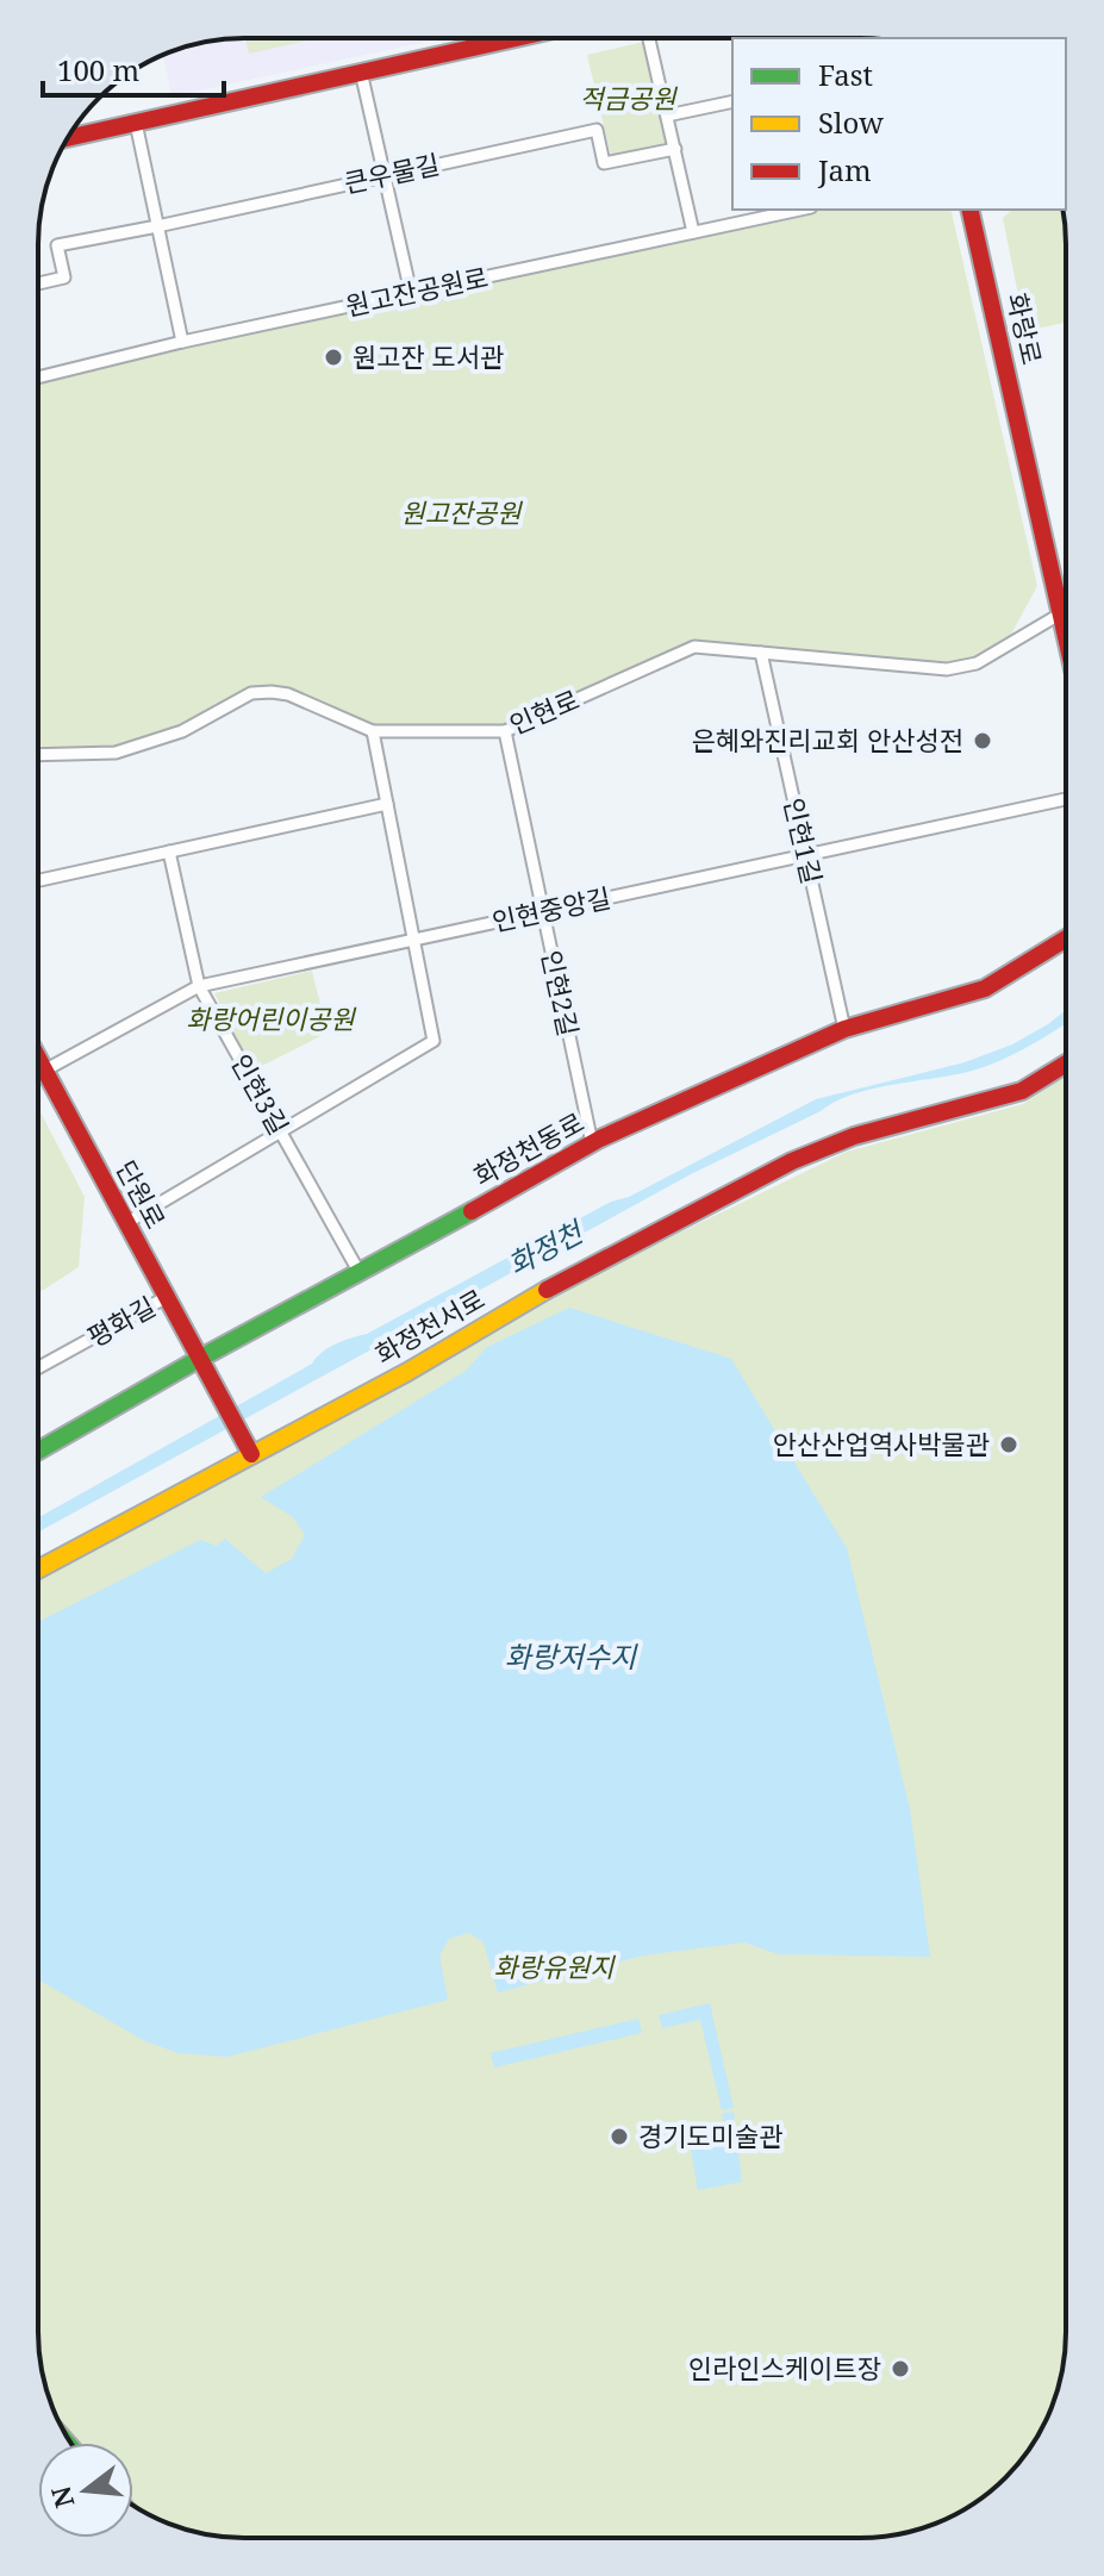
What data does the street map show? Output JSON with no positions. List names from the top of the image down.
{
  "streets": {
    "street": [
      "큰우물길",
      "원고잔공원로",
      "화랑로",
      "인현로",
      "인현1길",
      "인현중앙길",
      "인현2길",
      "인현3길",
      "화정천동로",
      "단원로",
      "평화길",
      "화정천서로"
    ]
  },
  "crossings": [
    ["화랑로", "인현로"],
    ["인현로", "인현1길"],
    ["인현로", "인현2길"],
    ["인현1길", "인현중앙길"],
    ["인현1길", "화정천동로"],
    ["인현중앙길", "인현2길"],
    ["인현중앙길", "인현3길"],
    ["인현중앙길", "단원로"],
    ["인현2길", "화정천동로"],
    ["인현3길", "화정천동로"],
    ["화정천동로", "단원로"],
    ["단원로", "평화길"],
    ["단원로", "화정천서로"]
  ],
  "water": ["화정천", "화랑저수지"],
  "parks": [
    "적금공원",
    "원고잔공원",
    "화랑어린이공원",
    "화랑유원지"
  ],
  "places": [
    "원고잔 도서관",
    "은혜와진리교회 안산성전",
    "안산산업역사박물관",
    "경기도미술관",
    "인라인스케이트장"
  ],
  "legend": ["Fast", "Slow", "Jam"],
  "scale_bar": "100 m",
  "north": "left"
}
